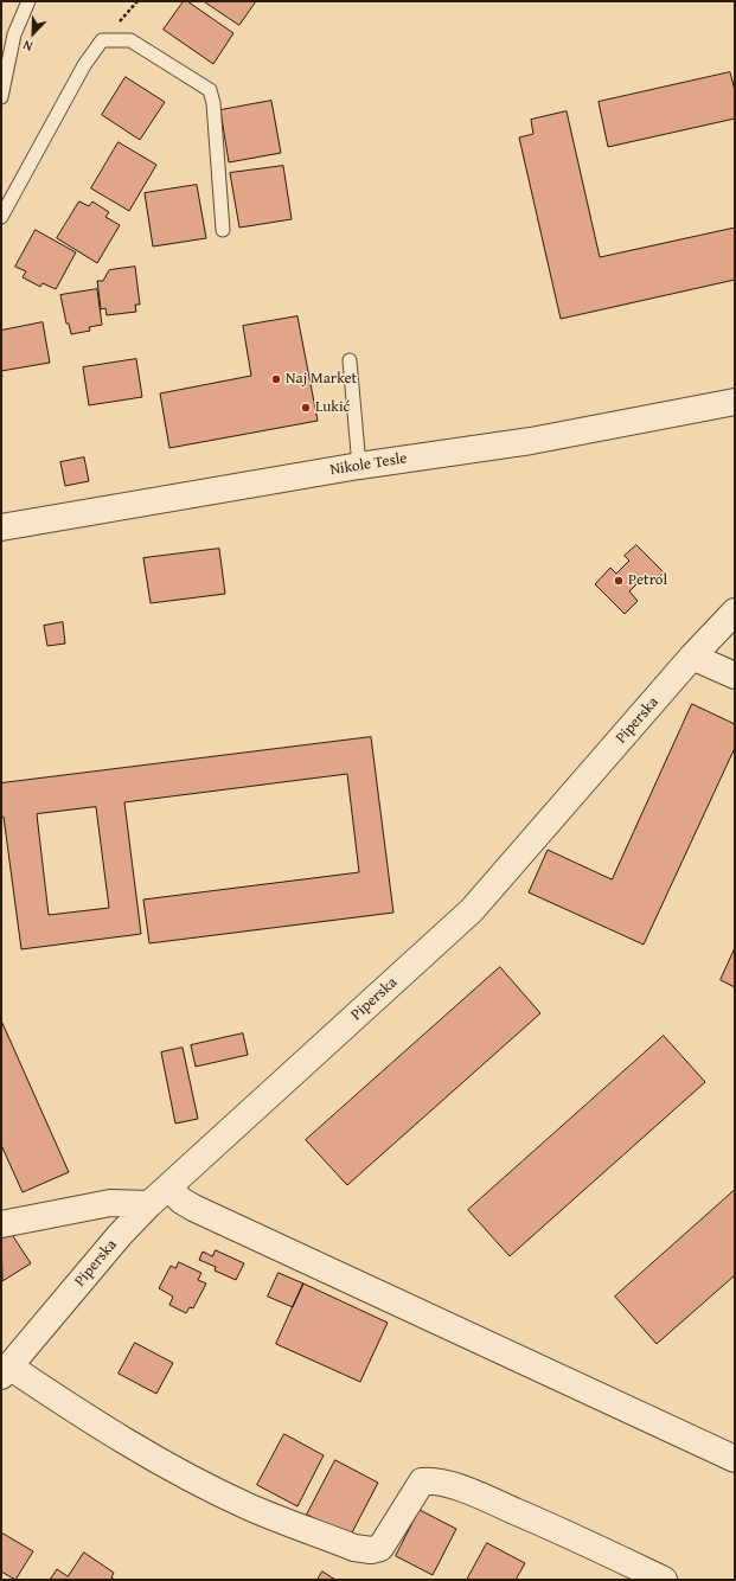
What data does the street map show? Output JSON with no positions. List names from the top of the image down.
{
  "streets": {
    "street": ["Nikole Tesle", "Piperska"]
  },
  "places": ["Naj Market", "Lukić", "Petrol"],
  "north": "bottom left"
}
